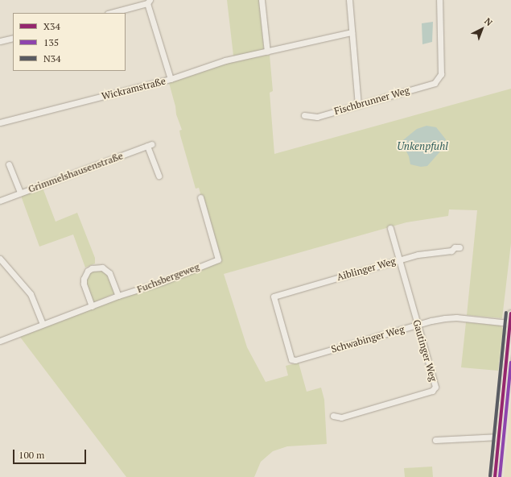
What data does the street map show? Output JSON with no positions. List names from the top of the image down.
{
  "streets": {
    "street": [
      "Wickramstraße",
      "Fischbrunner Weg",
      "Grimmelshausenstraße",
      "Aiblinger Weg",
      "Fuchsbergeweg",
      "Schwabinger Weg",
      "Gautinger Weg"
    ]
  },
  "crossings": [
    ["Aiblinger Weg", "Schwabinger Weg"],
    ["Aiblinger Weg", "Gautinger Weg"],
    ["Schwabinger Weg", "Gautinger Weg"]
  ],
  "water": ["Unkenpfuhl"],
  "lines": ["transit line N34", "transit line X34", "transit line 135"],
  "legend": ["X34", "135", "N34"],
  "scale_bar": "100 m",
  "north": "top right"
}
